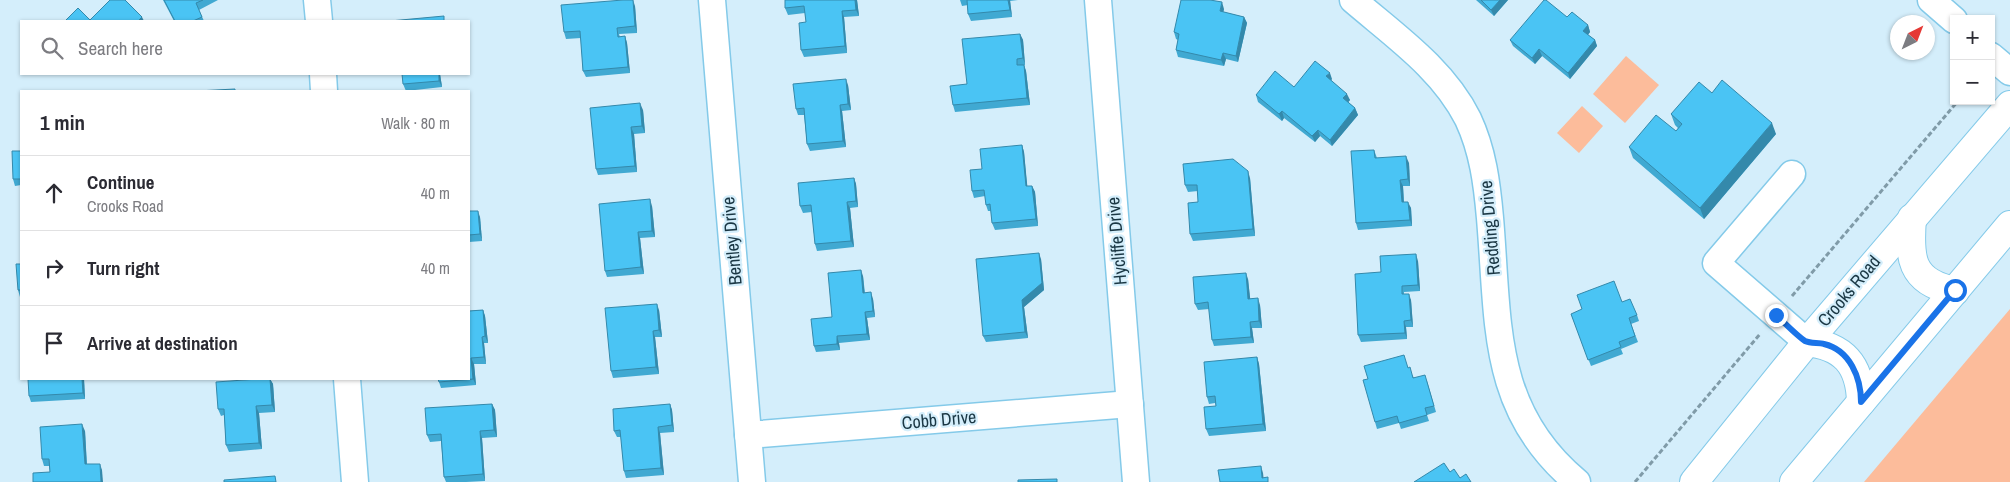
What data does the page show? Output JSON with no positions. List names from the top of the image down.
{
  "streets": {
    "main road": ["Crooks Road"],
    "street": [
      "Redding Drive",
      "Bentley Drive",
      "Hycliffe Drive",
      "Cobb Drive"
    ]
  },
  "crossings": [
    ["Bentley Drive", "Cobb Drive"],
    ["Hycliffe Drive", "Cobb Drive"]
  ],
  "north": "top right",
  "page": {
    "map_buttons": ["+", "−"],
    "search": "Search here",
    "heading": ["1 min", "Walk · 80 m"],
    "list": [
      ["Continue", "Crooks Road", "40 m"],
      ["Turn right", "40 m"],
      "Arrive at destination"
    ]
  }
}
